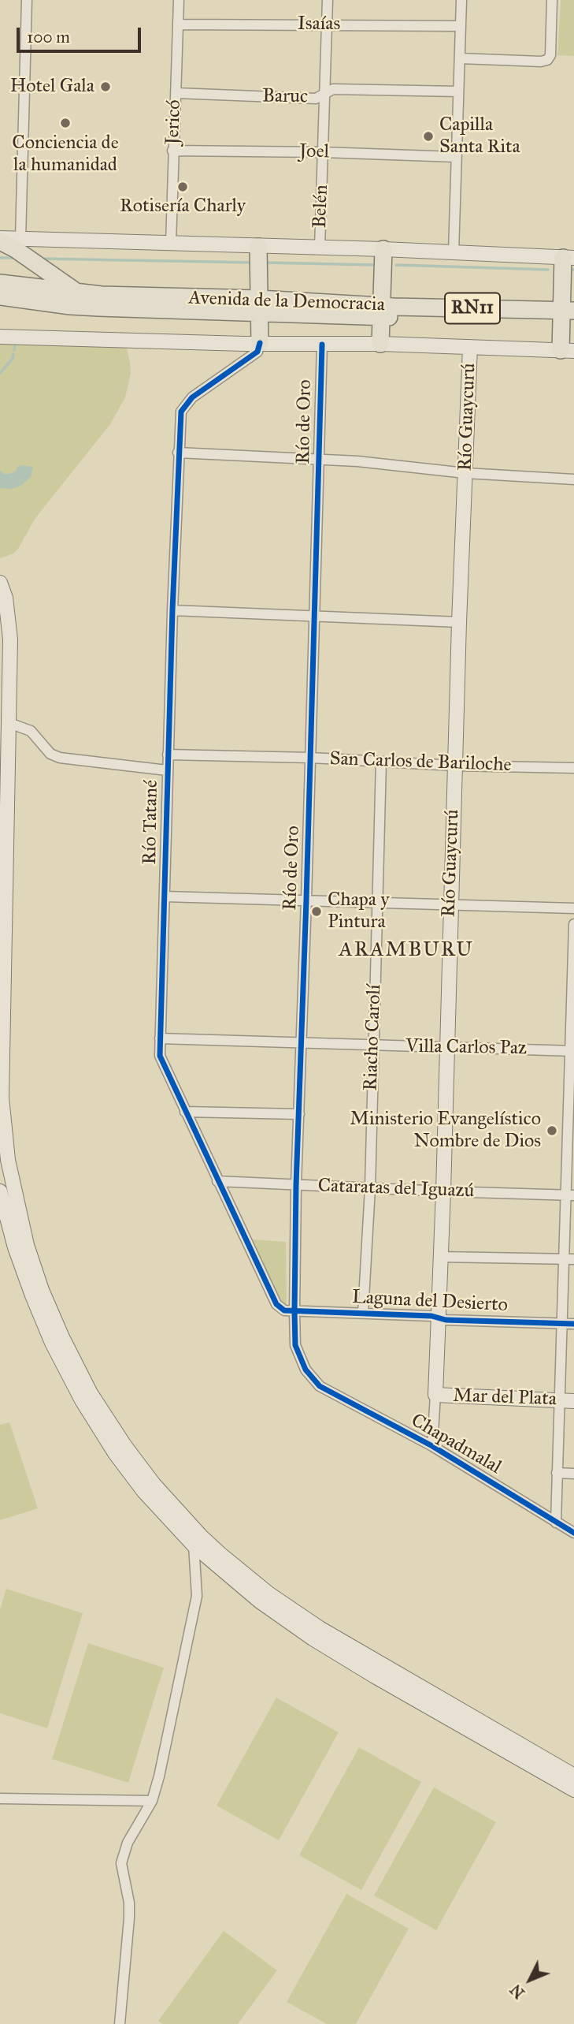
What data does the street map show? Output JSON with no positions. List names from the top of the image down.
{
  "streets": {
    "highway": ["Avenida de la Democracia", "RN11"],
    "street": [
      "Isaías",
      "Baruc",
      "Jericó",
      "Joel",
      "Belén",
      "Río Guaycurú",
      "Río de Oro",
      "San Carlos de Bariloche",
      "Río Tatané",
      "Riacho Carolí",
      "Villa Carlos Paz",
      "Cataratas del Iguazú",
      "Laguna del Desierto",
      "Mar del Plata",
      "Chapadmalal"
    ]
  },
  "crossings": [
    ["Isaías", "Jericó"],
    ["Isaías", "Belén"],
    ["Baruc", "Jericó"],
    ["Baruc", "Belén"],
    ["Jericó", "Joel"],
    ["Joel", "Belén"],
    ["Río Guaycurú", "San Carlos de Bariloche"],
    ["Río Guaycurú", "Villa Carlos Paz"],
    ["Río Guaycurú", "Cataratas del Iguazú"],
    ["Río Guaycurú", "Laguna del Desierto"],
    ["Río Guaycurú", "Mar del Plata"],
    ["Río Guaycurú", "Chapadmalal"],
    ["Río de Oro", "San Carlos de Bariloche"],
    ["Río de Oro", "Río Tatané"],
    ["Río de Oro", "Villa Carlos Paz"],
    ["Río de Oro", "Cataratas del Iguazú"],
    ["Río de Oro", "Laguna del Desierto"],
    ["Río de Oro", "Chapadmalal"],
    ["San Carlos de Bariloche", "Río Tatané"],
    ["San Carlos de Bariloche", "Riacho Carolí"],
    ["Río Tatané", "Villa Carlos Paz"],
    ["Río Tatané", "Cataratas del Iguazú"],
    ["Río Tatané", "Laguna del Desierto"],
    ["Riacho Carolí", "Villa Carlos Paz"],
    ["Riacho Carolí", "Cataratas del Iguazú"],
    ["Riacho Carolí", "Laguna del Desierto"]
  ],
  "districts": ["ARAMBURU"],
  "places": [
    "Hotel Gala",
    "Conciencia de la humanidad",
    "Capilla Santa Rita",
    "Rotisería Charly",
    "Chapa y Pintura",
    "Ministerio Evangelístico Nombre de Dios"
  ],
  "scale_bar": "100 m",
  "north": "bottom left"
}
